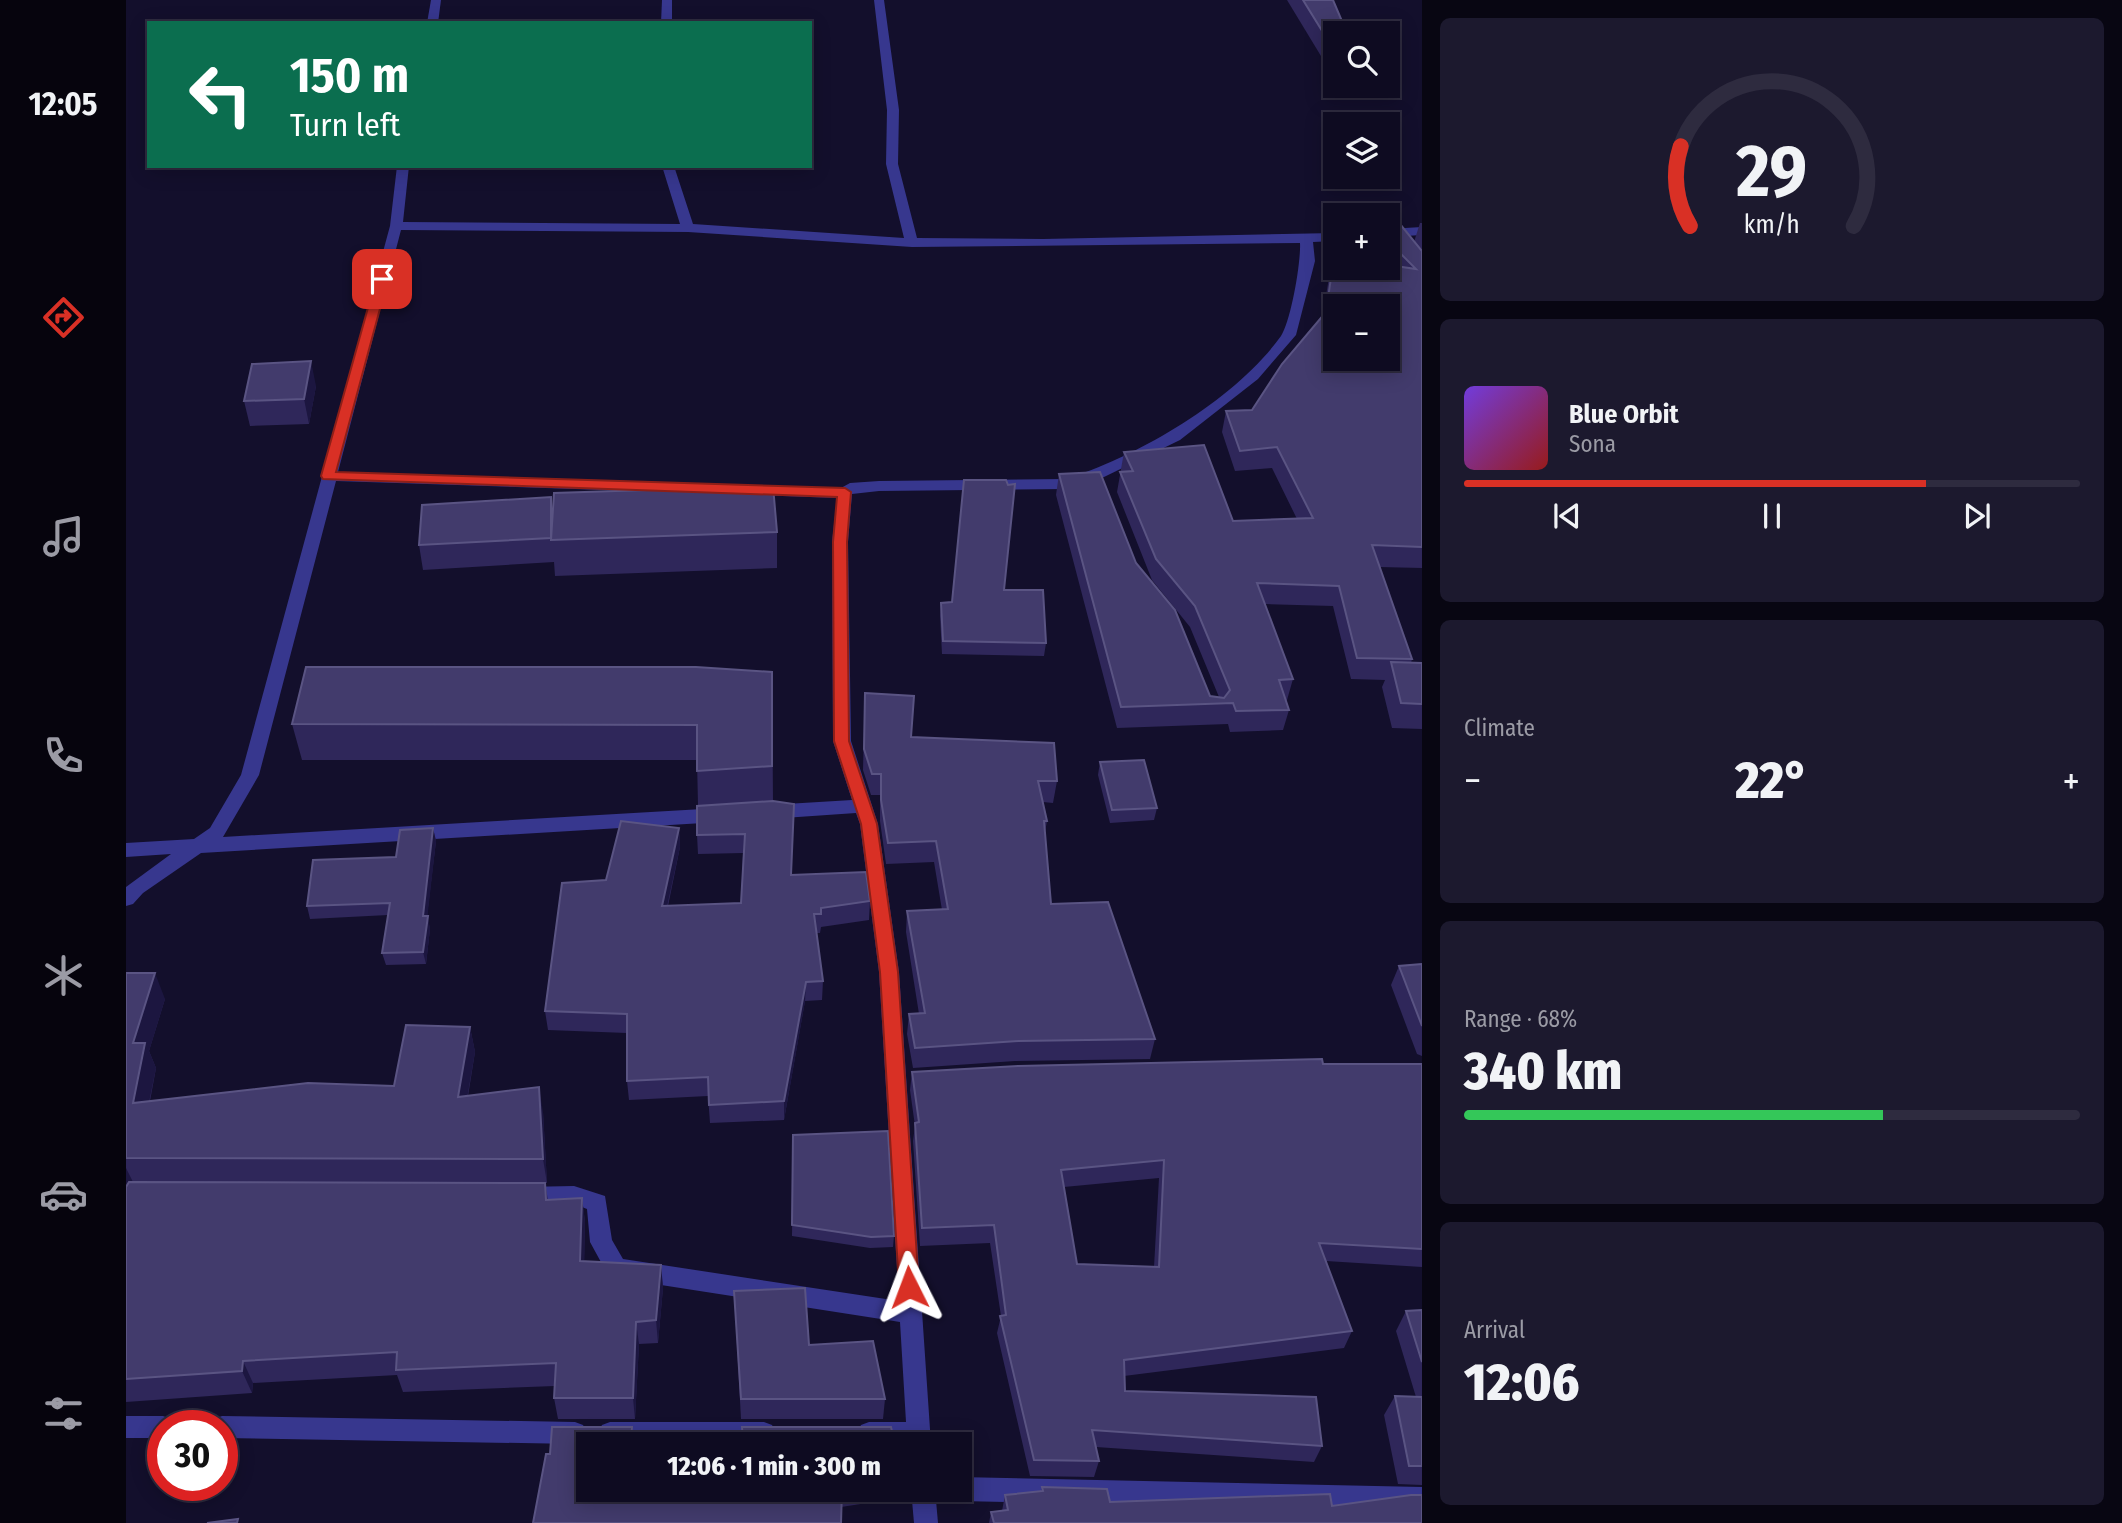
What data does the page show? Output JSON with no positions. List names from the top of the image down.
{
  "page": {
    "tabs": "12:05",
    "map_buttons": ["+", "−"],
    "turn": ["150 m", "Turn left"],
    "song": ["Blue Orbit", "Sona"],
    "tile": [
      "Climate",
      ["Range · 68%", "340 km"],
      ["Arrival", "12:06"]
    ],
    "heat": ["−", "22°", "+"],
    "limit": "30",
    "trip": "12:06 · 1 min · 300 m",
    "gauge": ["29", "km/h"]
  }
}
